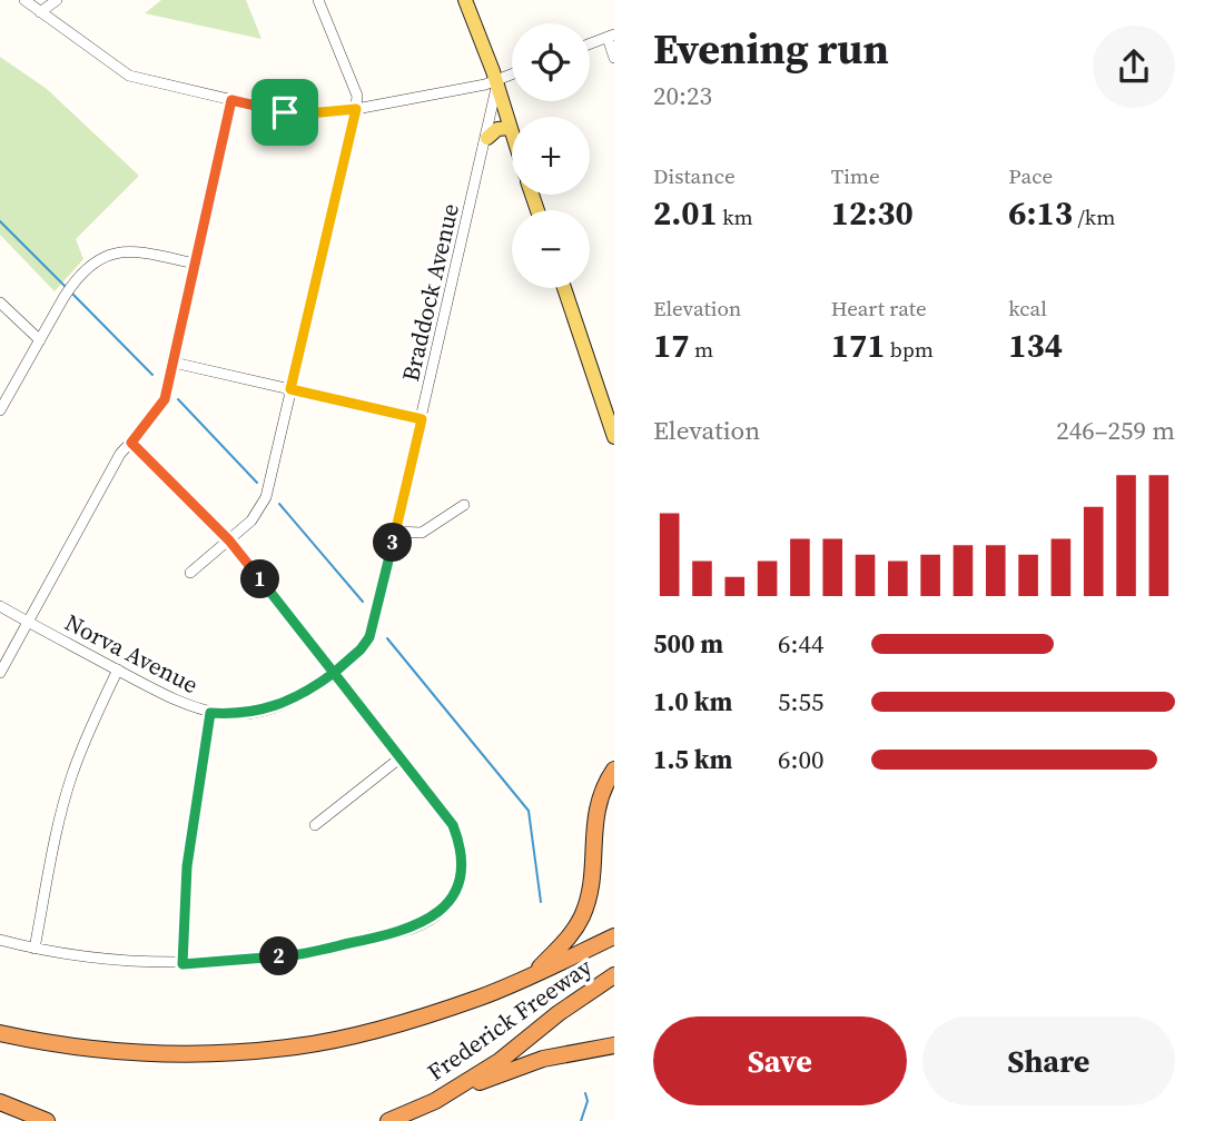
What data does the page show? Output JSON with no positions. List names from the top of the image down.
{
  "streets": {
    "highway": ["Frederick Freeway"],
    "street": ["Braddock Avenue", "Norva Avenue"]
  },
  "crossings": [
    ["Braddock Avenue", "Norva Avenue"]
  ],
  "page": {
    "heading": ["Evening run", "20:23"],
    "map_buttons": ["+", "−"],
    "stats": [
      ["Distance", "2.01 km"],
      ["Time", "12:30"],
      ["Pace", "6:13 /km"],
      ["Elevation", "17 m"],
      ["Heart rate", "171 bpm"],
      ["kcal", "134"]
    ],
    "chart": ["Elevation", "246–259 m"],
    "pins": ["3", "1", "2"],
    "list": [
      {
        "name": "500 m",
        "note": "6:44"
      },
      {
        "name": "1.0 km",
        "note": "5:55"
      },
      {
        "name": "1.5 km",
        "note": "6:00"
      }
    ],
    "buttons": ["Save", "Share"]
  }
}
